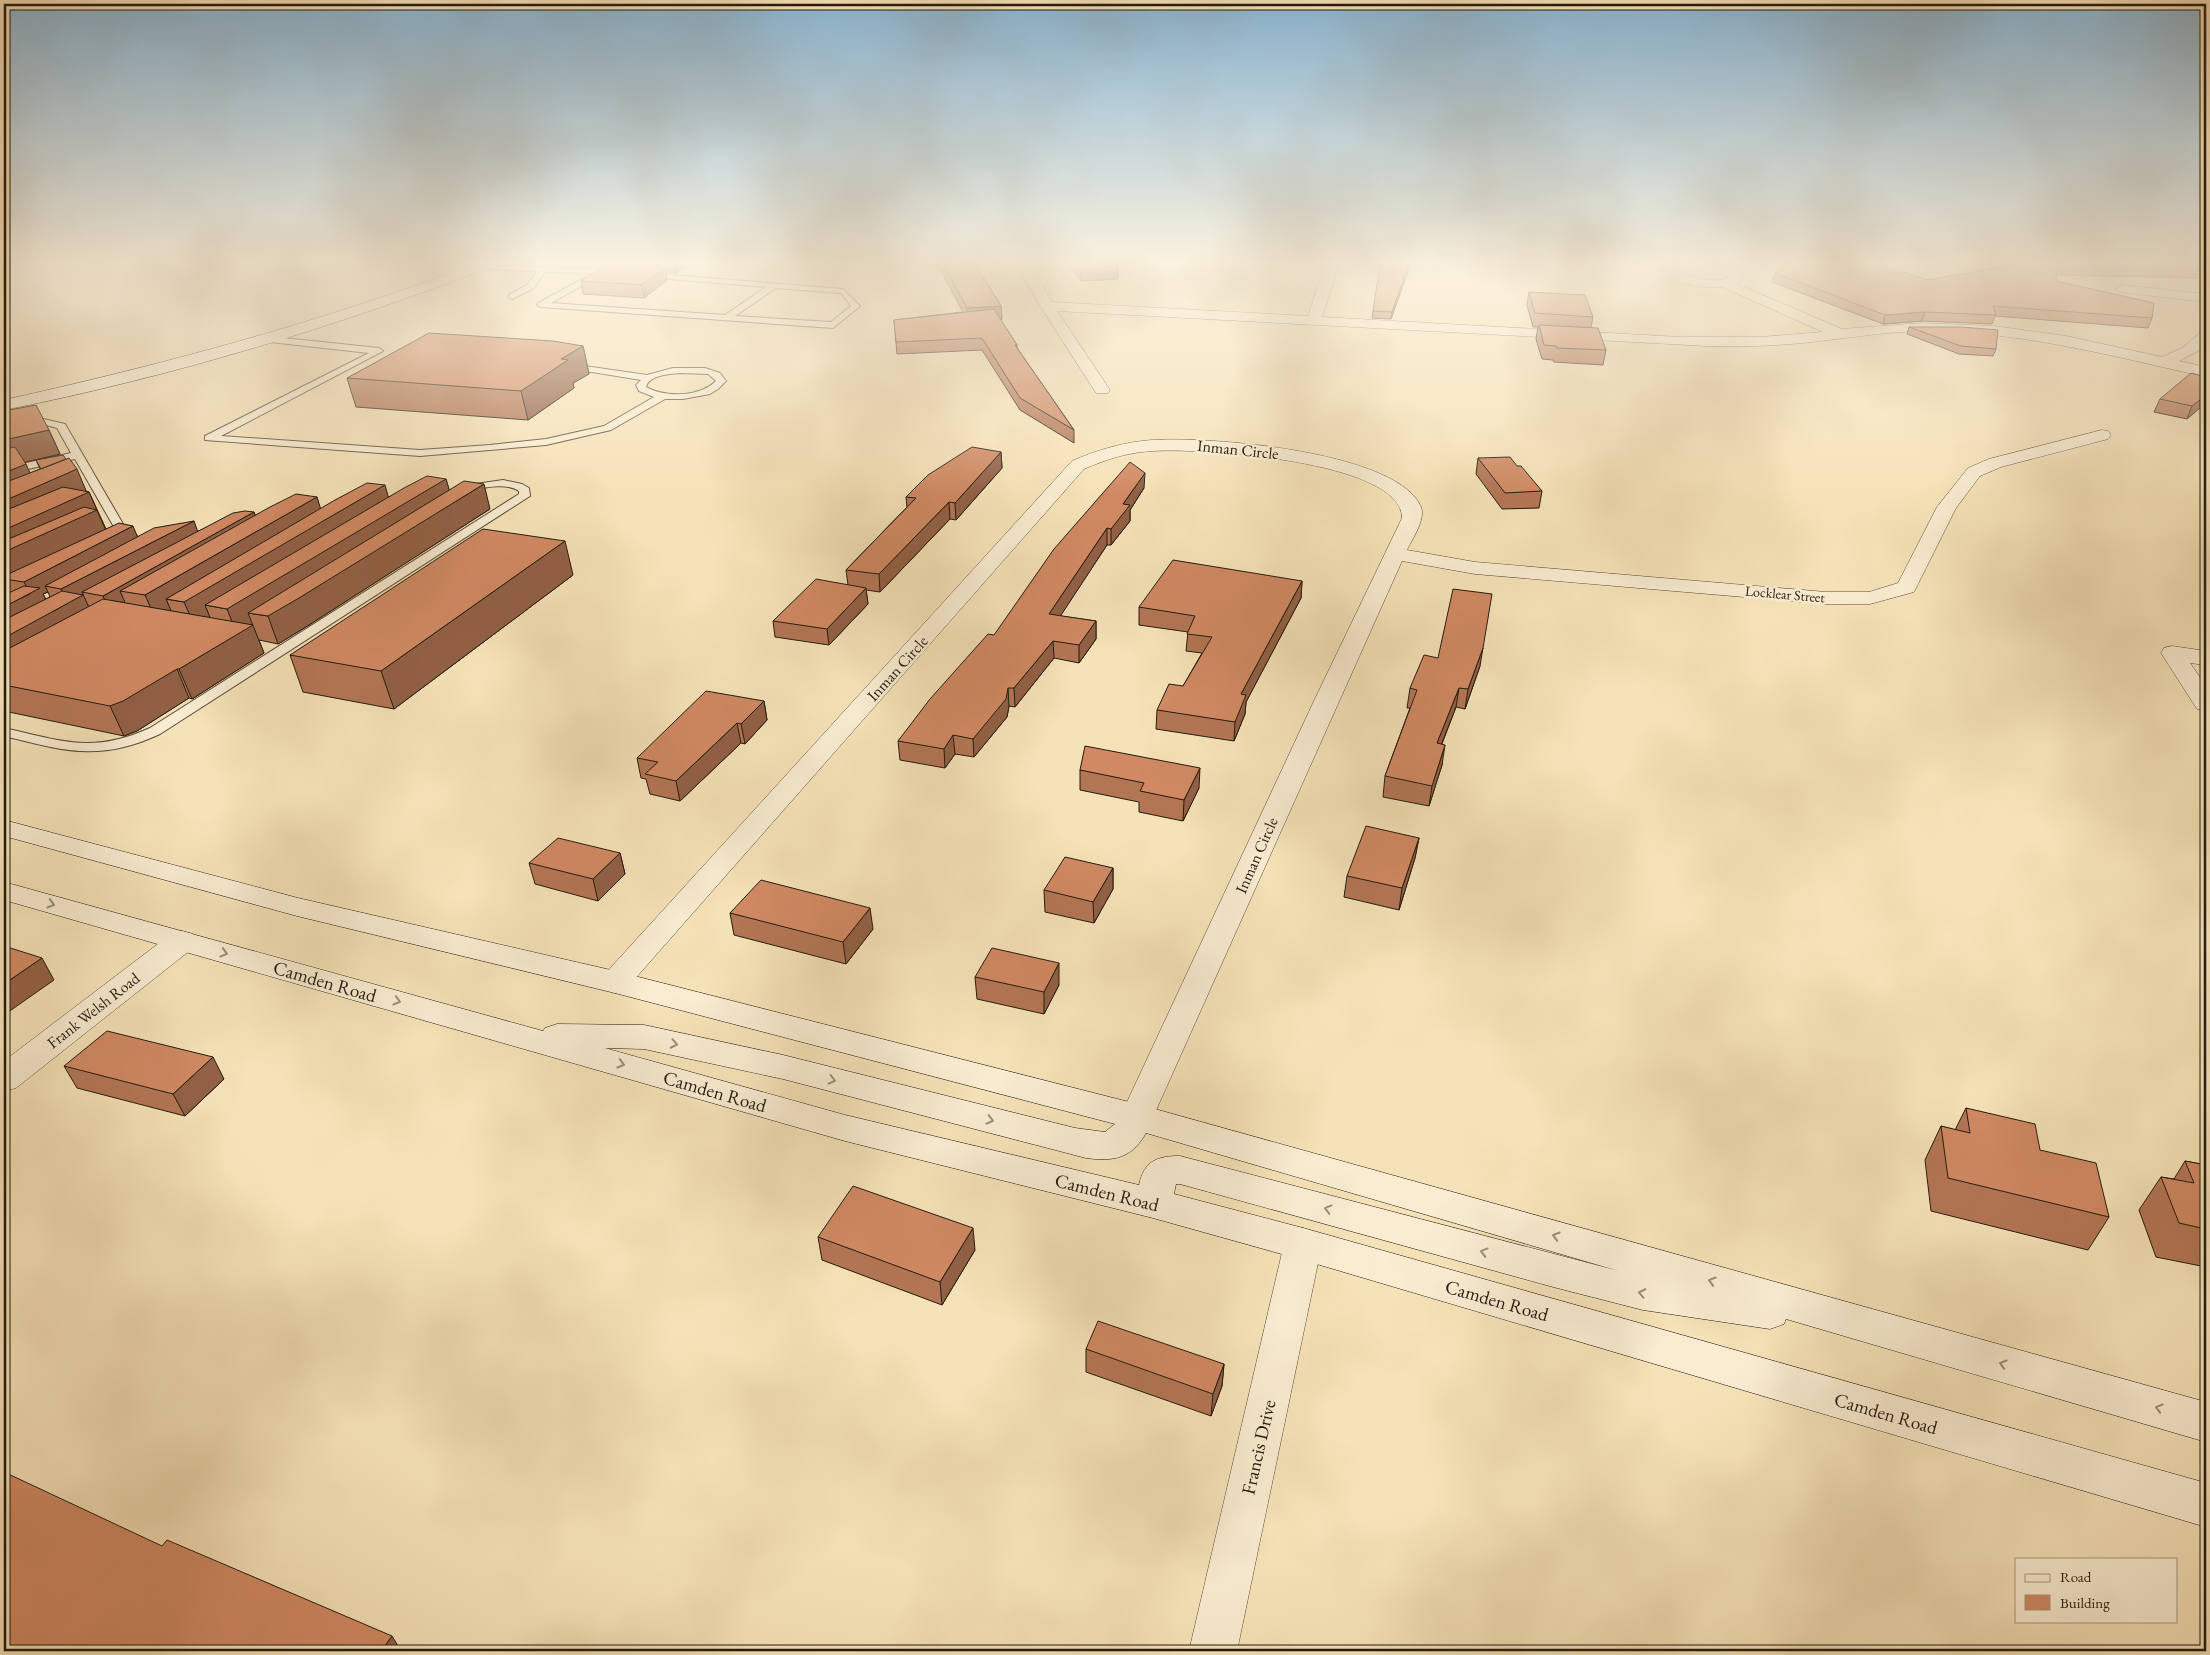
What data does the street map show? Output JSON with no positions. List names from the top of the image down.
{
  "streets": {
    "street": [
      "Inman Circle",
      "Locklear Street",
      "Camden Road",
      "Frank Welsh Road",
      "Francis Drive"
    ]
  },
  "crossings": [
    ["Inman Circle", "Locklear Street"],
    ["Inman Circle", "Camden Road"],
    ["Camden Road", "Frank Welsh Road"],
    ["Camden Road", "Francis Drive"]
  ],
  "legend": ["Road", "Building"]
}
